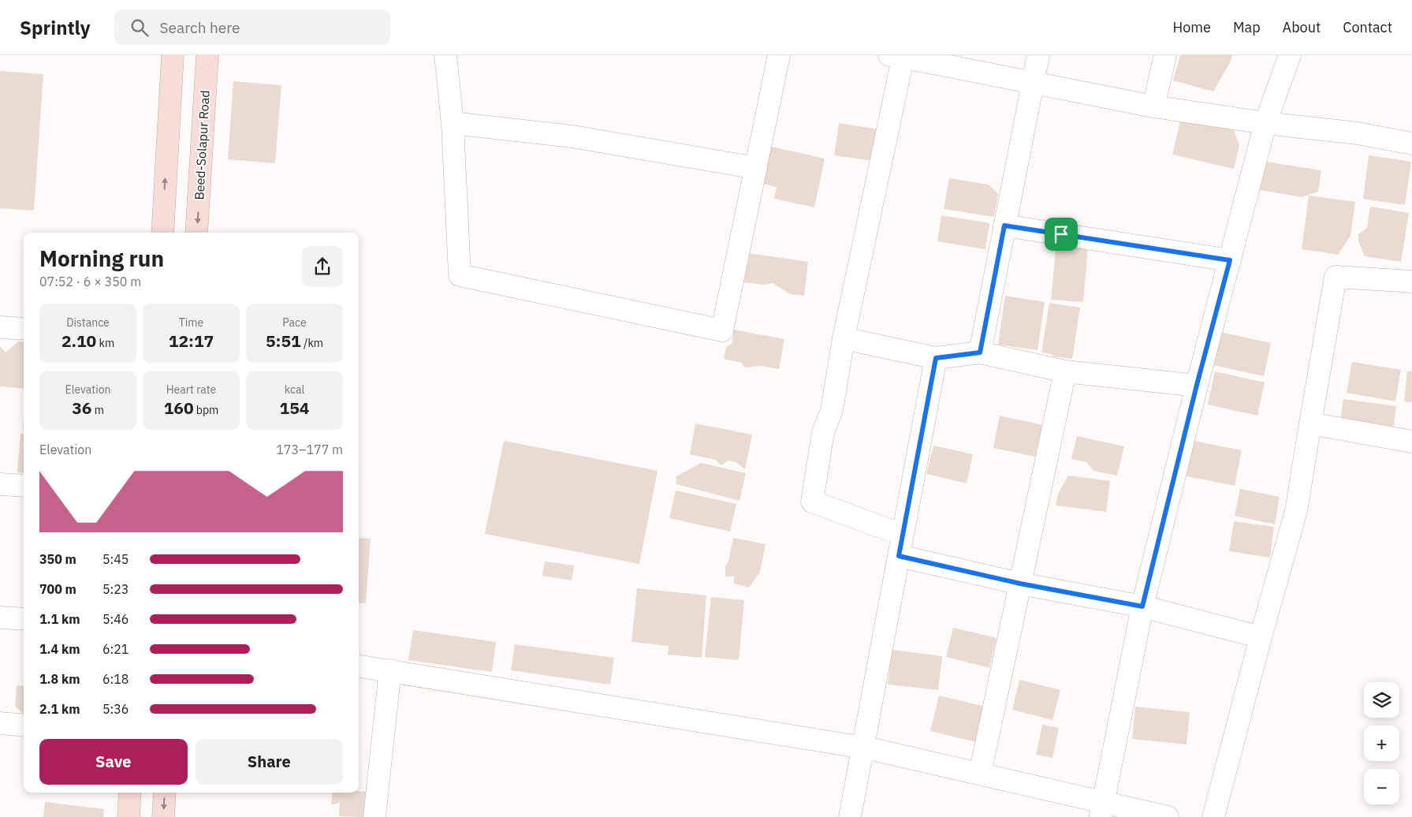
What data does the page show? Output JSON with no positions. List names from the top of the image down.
{
  "streets": {
    "main road": ["Beed-Solapur Road"]
  },
  "page": {
    "header": "Sprintly",
    "search": "Search here",
    "nav": [
      "Home",
      "Map",
      "About",
      "Contact"
    ],
    "heading": ["Morning run", "07:52 · 6 × 350 m"],
    "stats": [
      ["Distance", "2.10 km"],
      ["Time", "12:17"],
      ["Pace", "5:51 /km"],
      ["Elevation", "36 m"],
      ["Heart rate", "160 bpm"],
      ["kcal", "154"]
    ],
    "chart": ["Elevation", "173–177 m"],
    "list": [
      {
        "name": "350 m",
        "note": "5:45"
      },
      {
        "name": "700 m",
        "note": "5:23"
      },
      {
        "name": "1.1 km",
        "note": "5:46"
      },
      {
        "name": "1.4 km",
        "note": "6:21"
      },
      {
        "name": "1.8 km",
        "note": "6:18"
      },
      {
        "name": "2.1 km",
        "note": "5:36"
      }
    ],
    "map_buttons": ["+", "−"],
    "buttons": ["Save", "Share"]
  }
}
